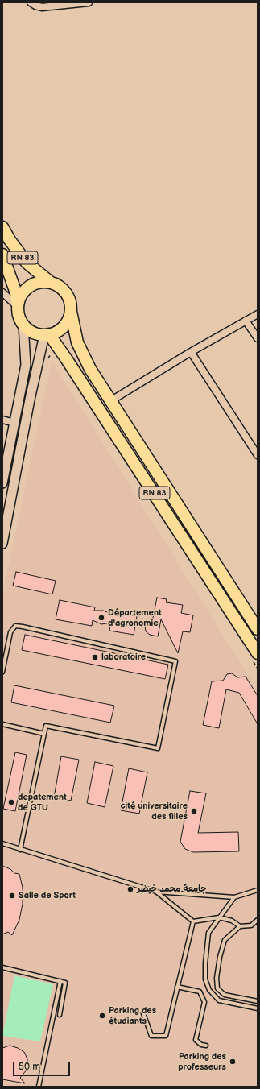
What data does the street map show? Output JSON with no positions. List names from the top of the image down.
{
  "streets": {
    "highway": ["RN 83"]
  },
  "places": [
    "Département d'agronomie",
    "laboratoire",
    "depatement de GTU",
    "cité universitaire des filles",
    "جامعة محمد خيضر",
    "Salle de Sport",
    "Parking des étudiants",
    "Parking des professeurs"
  ],
  "scale_bar": "50 m"
}
